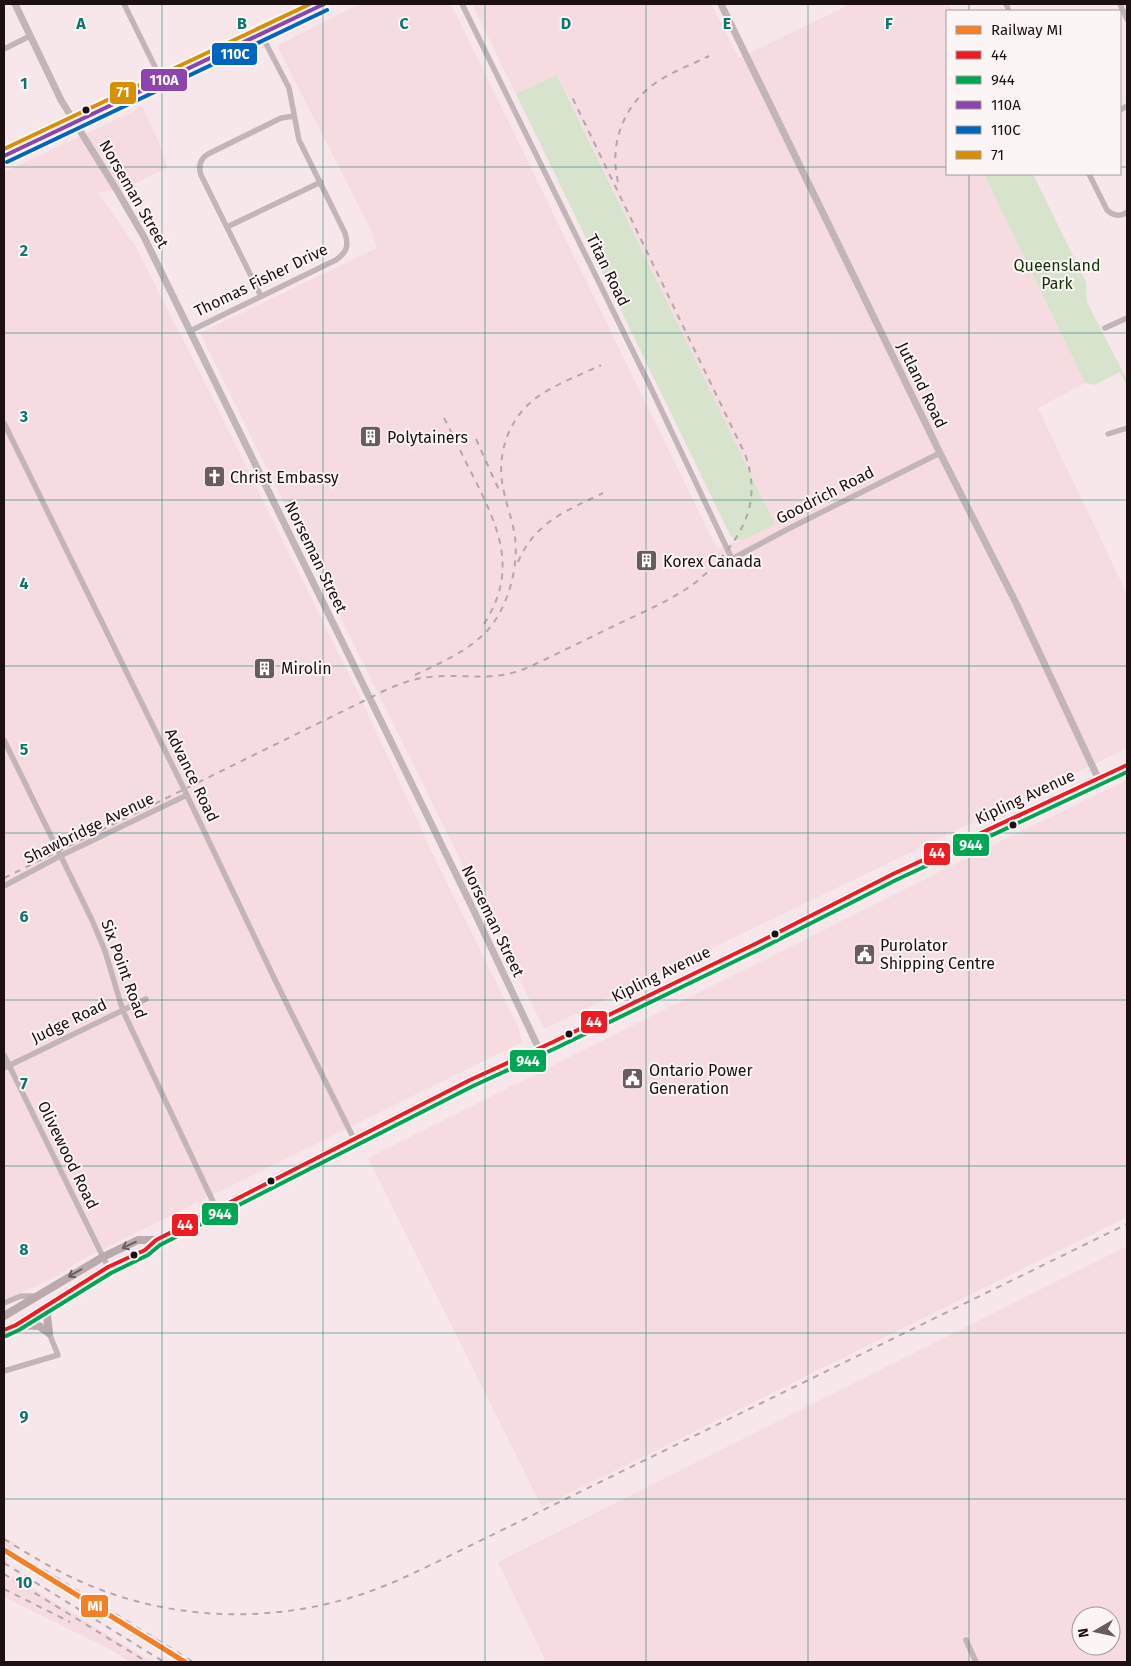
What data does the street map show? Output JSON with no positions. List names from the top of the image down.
{
  "streets": {
    "main road": ["Kipling Avenue"],
    "street": [
      "Norseman Street",
      "Titan Road",
      "Thomas Fisher Drive",
      "Jutland Road",
      "Goodrich Road",
      "Advance Road",
      "Shawbridge Avenue",
      "Six Point Road",
      "Judge Road",
      "Olivewood Road"
    ]
  },
  "crossings": [
    ["Norseman Street", "Thomas Fisher Drive"],
    ["Norseman Street", "Kipling Avenue"],
    ["Titan Road", "Goodrich Road"],
    ["Jutland Road", "Goodrich Road"],
    ["Jutland Road", "Kipling Avenue"],
    ["Advance Road", "Kipling Avenue"],
    ["Advance Road", "Shawbridge Avenue"],
    ["Kipling Avenue", "Six Point Road"],
    ["Kipling Avenue", "Olivewood Road"],
    ["Shawbridge Avenue", "Six Point Road"],
    ["Six Point Road", "Judge Road"],
    ["Judge Road", "Olivewood Road"]
  ],
  "parks": ["Queensland Park"],
  "places": {
    "building": ["Polytainers", "Korex Canada", "Mirolin"],
    "church": ["Christ Embassy"],
    "public building": ["Purolator Shipping Centre", "Ontario Power Generation"]
  },
  "lines": [
    "transit line 110A",
    "transit line 71",
    "transit line 110C",
    "transit line 44",
    "transit line 944",
    "rail line MI"
  ],
  "legend": [
    "Railway MI",
    "44",
    "944",
    "110A",
    "110C",
    "71"
  ],
  "north": "left",
  "grid": {
    "columns": [
      "A",
      "B",
      "C",
      "D",
      "E",
      "F"
    ],
    "rows": [
      "1",
      "2",
      "3",
      "4",
      "5",
      "6",
      "7",
      "8",
      "9",
      "10"
    ]
  }
}
